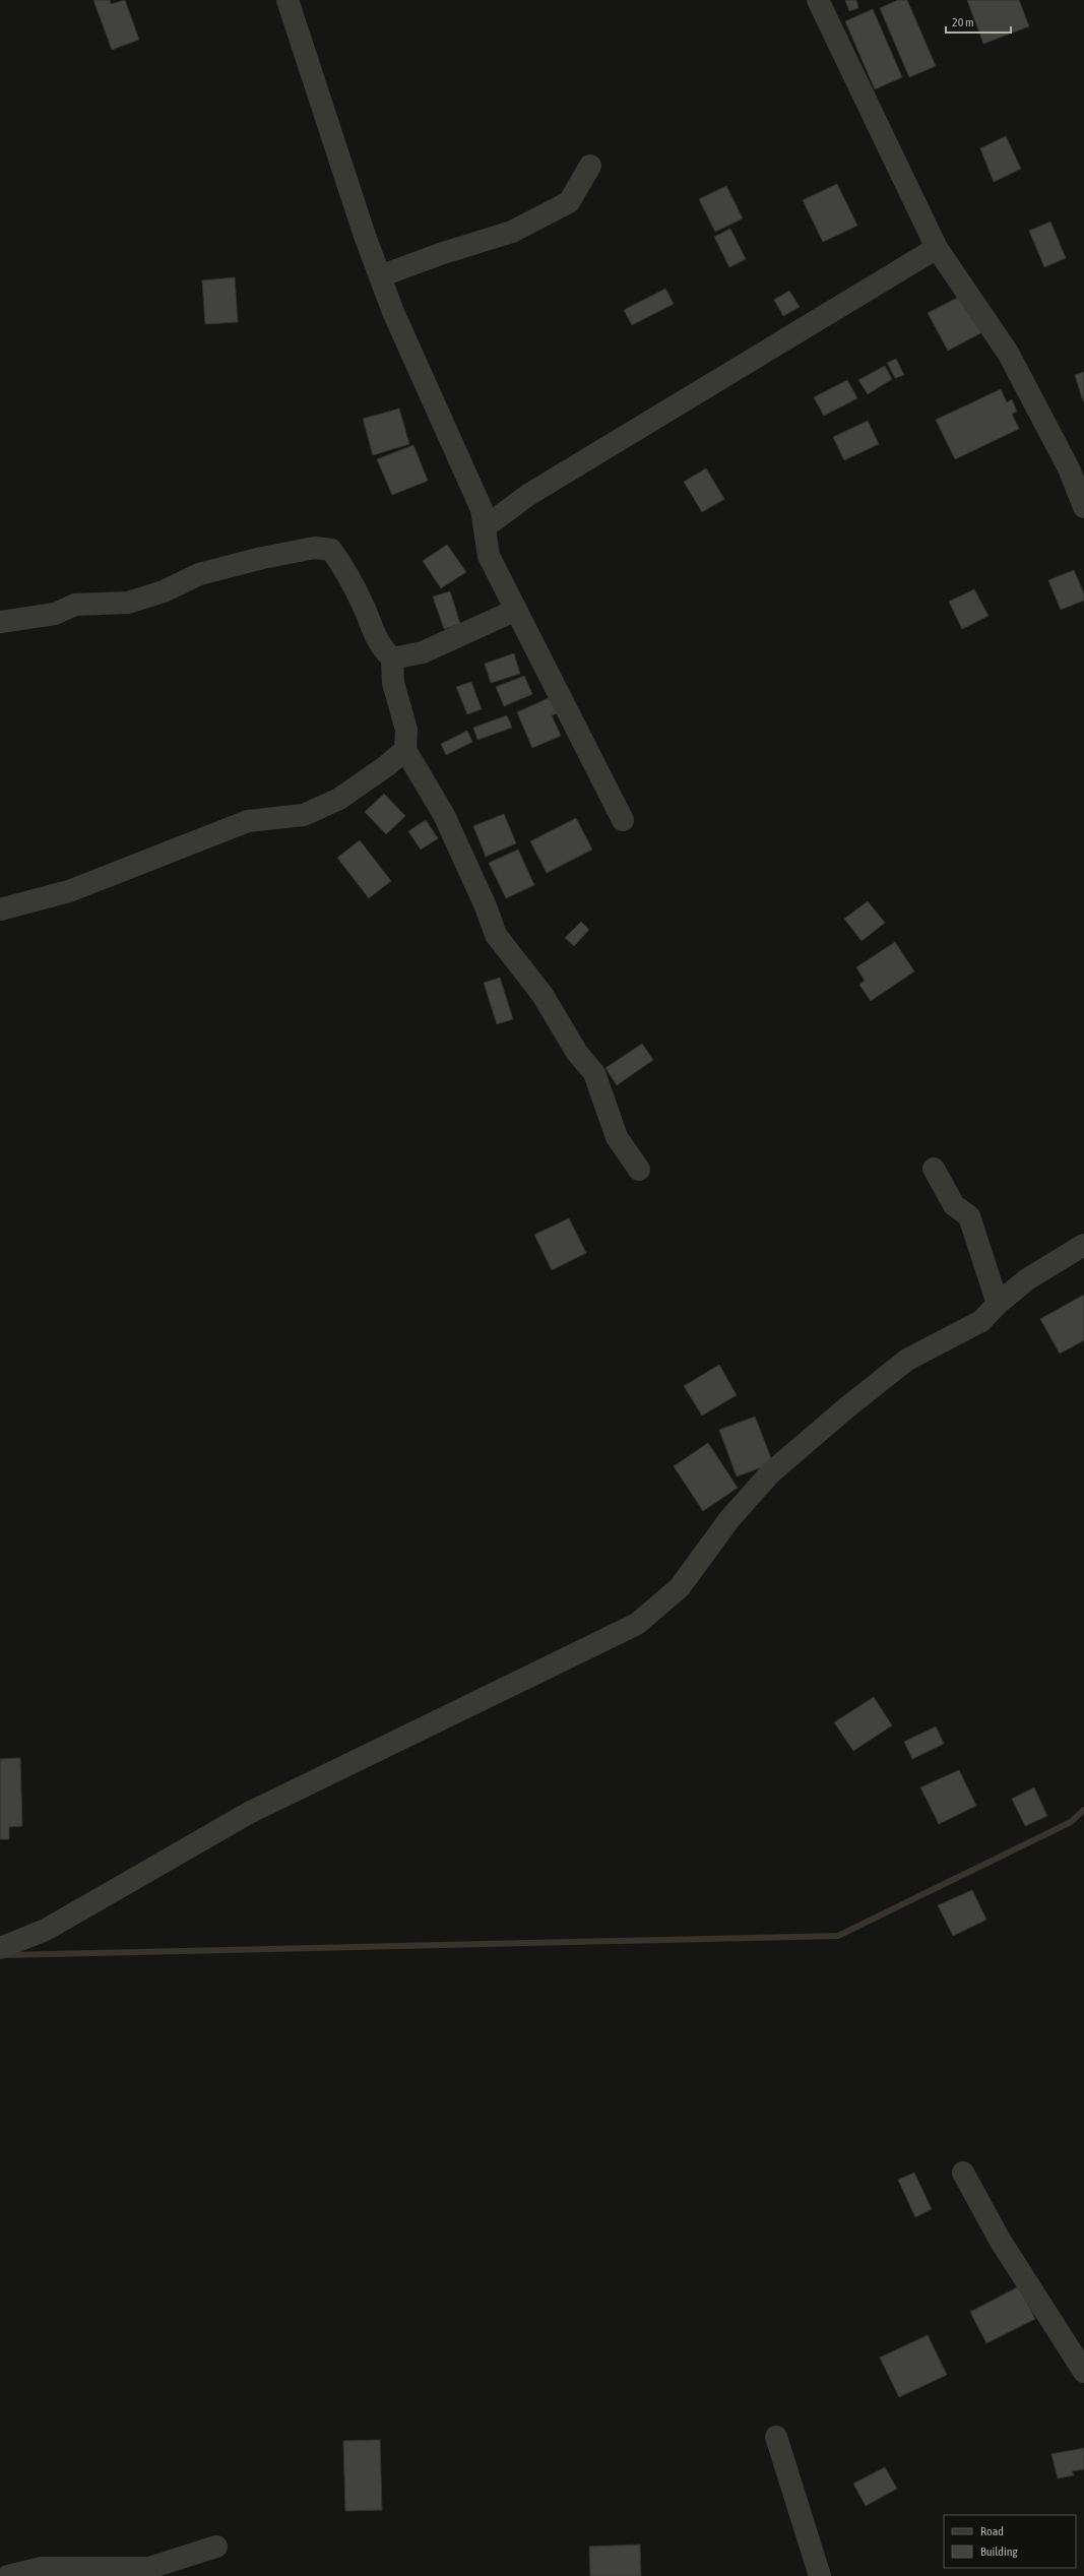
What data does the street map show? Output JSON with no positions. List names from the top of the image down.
{
  "legend": ["Road", "Building"],
  "scale_bar": "20 m"
}
